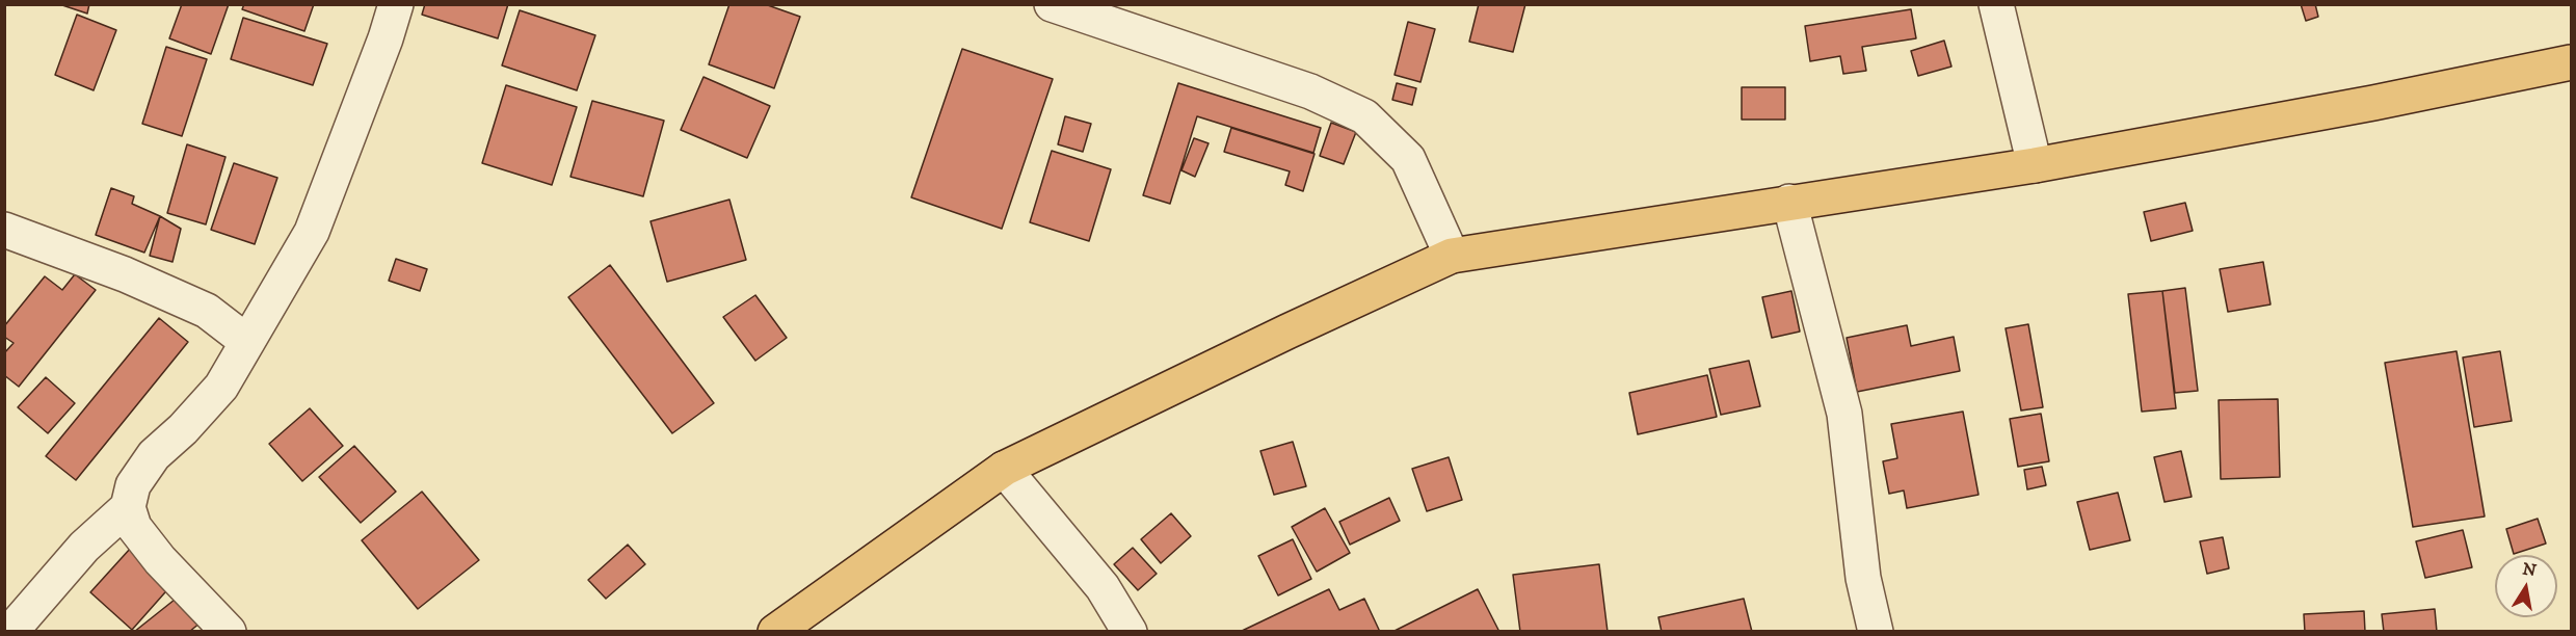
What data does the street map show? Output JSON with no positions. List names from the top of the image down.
{
  "north": "top"
}
